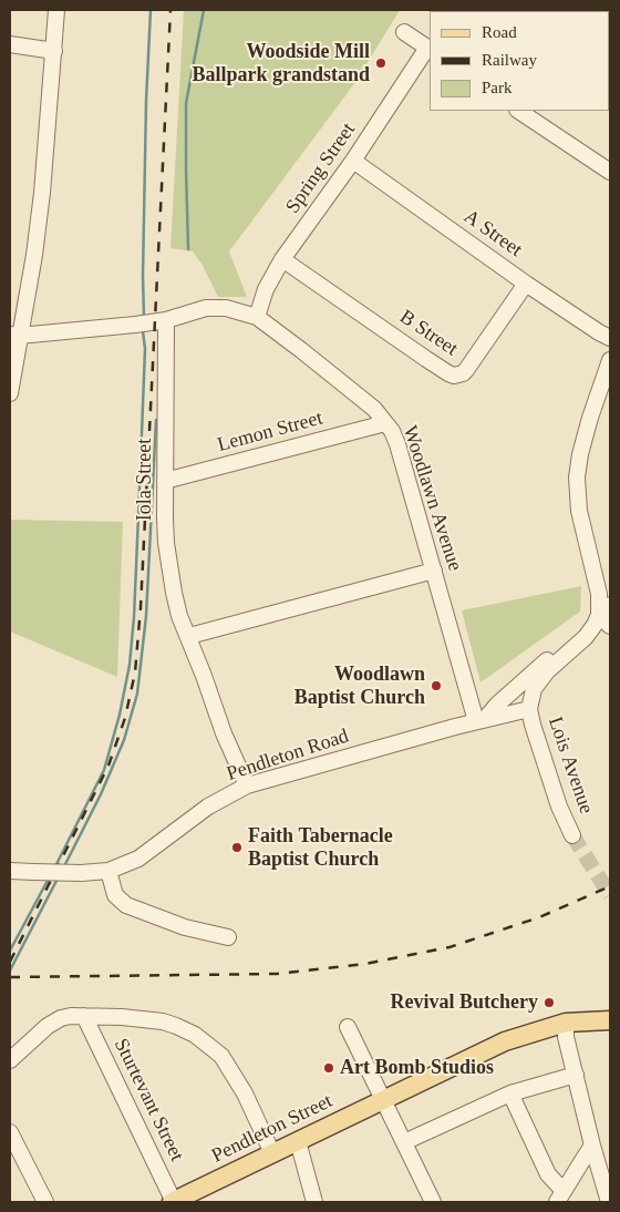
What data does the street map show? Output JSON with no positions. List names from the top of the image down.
{
  "streets": {
    "main road": ["Pendleton Street"],
    "street": [
      "Spring Street",
      "A Street",
      "B Street",
      "Lemon Street",
      "Iola Street",
      "Woodlawn Avenue",
      "Pendleton Road",
      "Lois Avenue",
      "Sturtevant Street"
    ]
  },
  "crossings": [
    ["Spring Street", "A Street"],
    ["Spring Street", "B Street"],
    ["Spring Street", "Woodlawn Avenue"],
    ["A Street", "B Street"],
    ["Lemon Street", "Iola Street"],
    ["Lemon Street", "Woodlawn Avenue"],
    ["Iola Street", "Woodlawn Avenue"],
    ["Iola Street", "Pendleton Road"],
    ["Woodlawn Avenue", "Pendleton Road"],
    ["Pendleton Road", "Lois Avenue"],
    ["Sturtevant Street", "Pendleton Street"]
  ],
  "places": [
    "Woodside Mill Ballpark grandstand",
    "Woodlawn Baptist Church",
    "Faith Tabernacle Baptist Church",
    "Revival Butchery",
    "Art Bomb Studios"
  ],
  "legend": ["Road", "Railway", "Park"]
}
